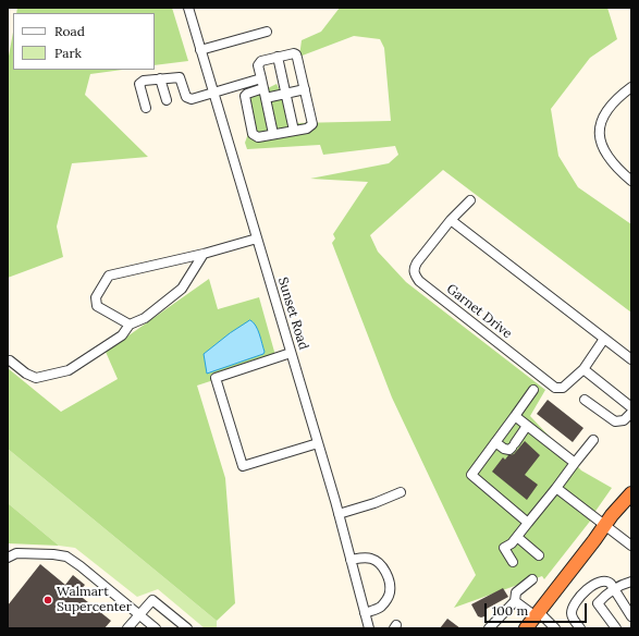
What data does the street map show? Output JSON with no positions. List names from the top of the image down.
{
  "streets": {
    "street": ["Garnet Drive", "Sunset Road"]
  },
  "places": ["Walmart Supercenter"],
  "legend": ["Road", "Park"],
  "scale_bar": "100 m"
}
